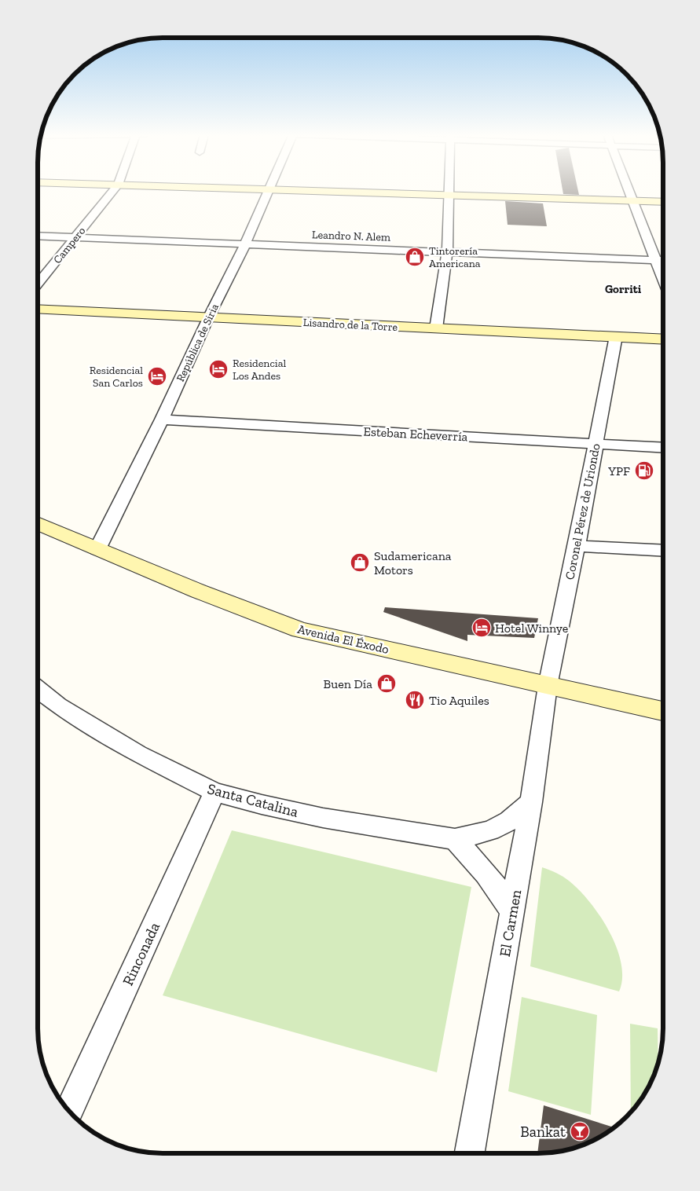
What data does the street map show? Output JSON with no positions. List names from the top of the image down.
{
  "streets": {
    "main road": ["Lisandro de la Torre", "Avenida El Éxodo"],
    "street": [
      "Leandro N. Alem",
      "Campero",
      "República de Siria",
      "Esteban Echeverría",
      "Coronel Pérez de Uriondo",
      "Santa Catalina",
      "El Carmen",
      "Rinconada"
    ]
  },
  "crossings": [
    ["Leandro N. Alem", "Campero"],
    ["Leandro N. Alem", "República de Siria"],
    ["Lisandro de la Torre", "República de Siria"],
    ["Lisandro de la Torre", "Coronel Pérez de Uriondo"],
    ["República de Siria", "Esteban Echeverría"],
    ["República de Siria", "Avenida El Éxodo"],
    ["Esteban Echeverría", "Coronel Pérez de Uriondo"],
    ["Coronel Pérez de Uriondo", "Avenida El Éxodo"],
    ["Coronel Pérez de Uriondo", "El Carmen"],
    ["Avenida El Éxodo", "El Carmen"],
    ["Santa Catalina", "El Carmen"],
    ["Santa Catalina", "Rinconada"]
  ],
  "districts": ["Gorriti"],
  "places": {
    "shop": ["Tintorería Americana", "Sudamericana Motors", "Buen Día"],
    "hotel": ["Residencial Los Andes", "Residencial San Carlos", "Hotel Winnye"],
    "fuel station": ["YPF"],
    "restaurant": ["Tio Aquiles"],
    "bar": ["Bankat"]
  }
}
